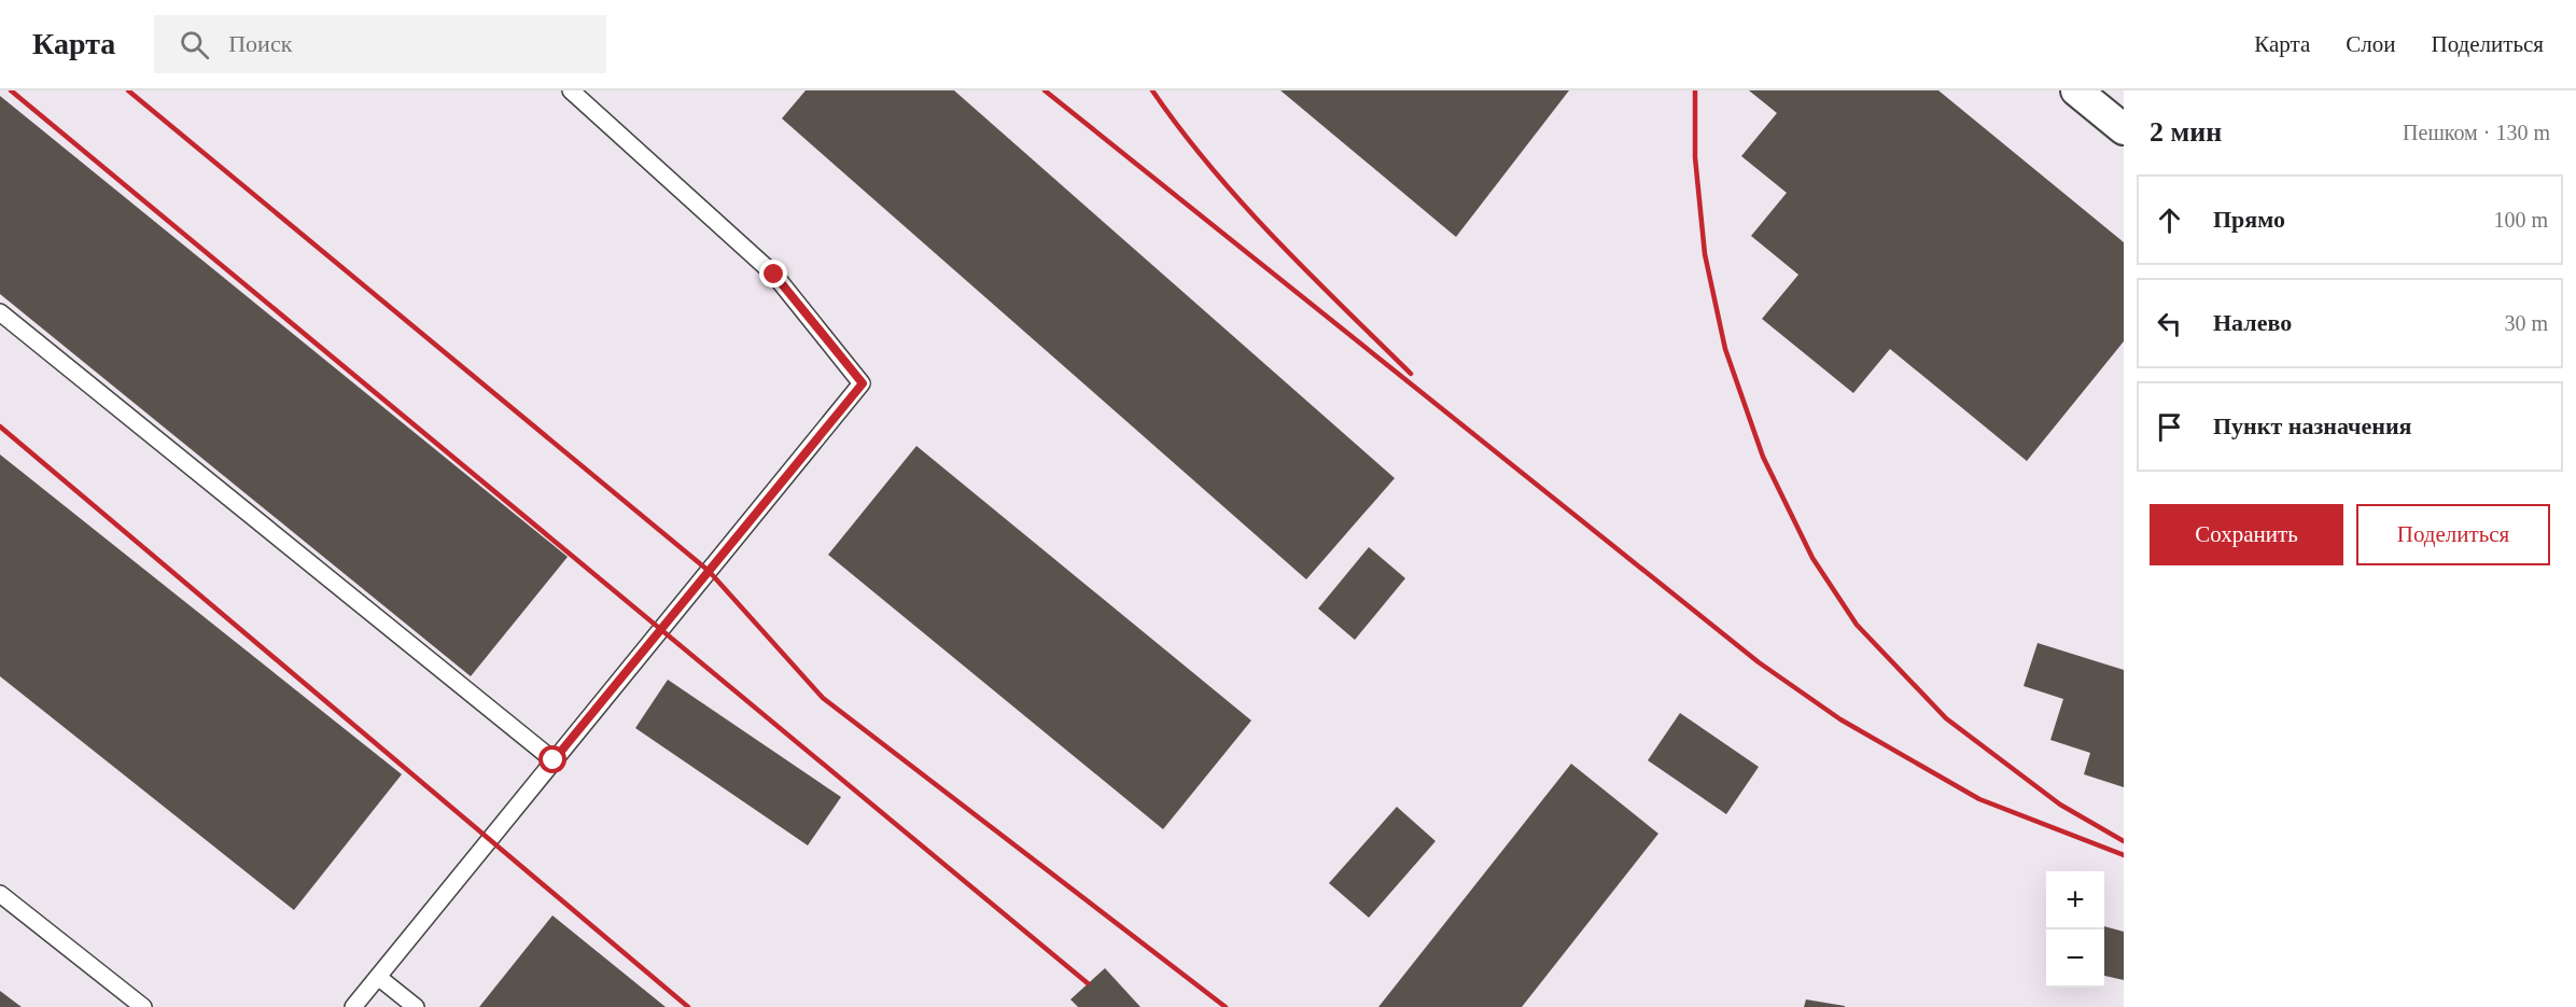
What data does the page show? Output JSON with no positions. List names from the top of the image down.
{
  "page": {
    "header": "Карта",
    "search": "Поиск",
    "nav": ["Карта", "Слои", "Поделиться"],
    "heading": ["2 мин", "Пешком · 130 m"],
    "list": [
      ["Прямо", "100 m"],
      ["Налево", "30 m"],
      "Пункт назначения"
    ],
    "buttons": ["Сохранить", "Поделиться"],
    "map_buttons": ["+", "−"]
  }
}
